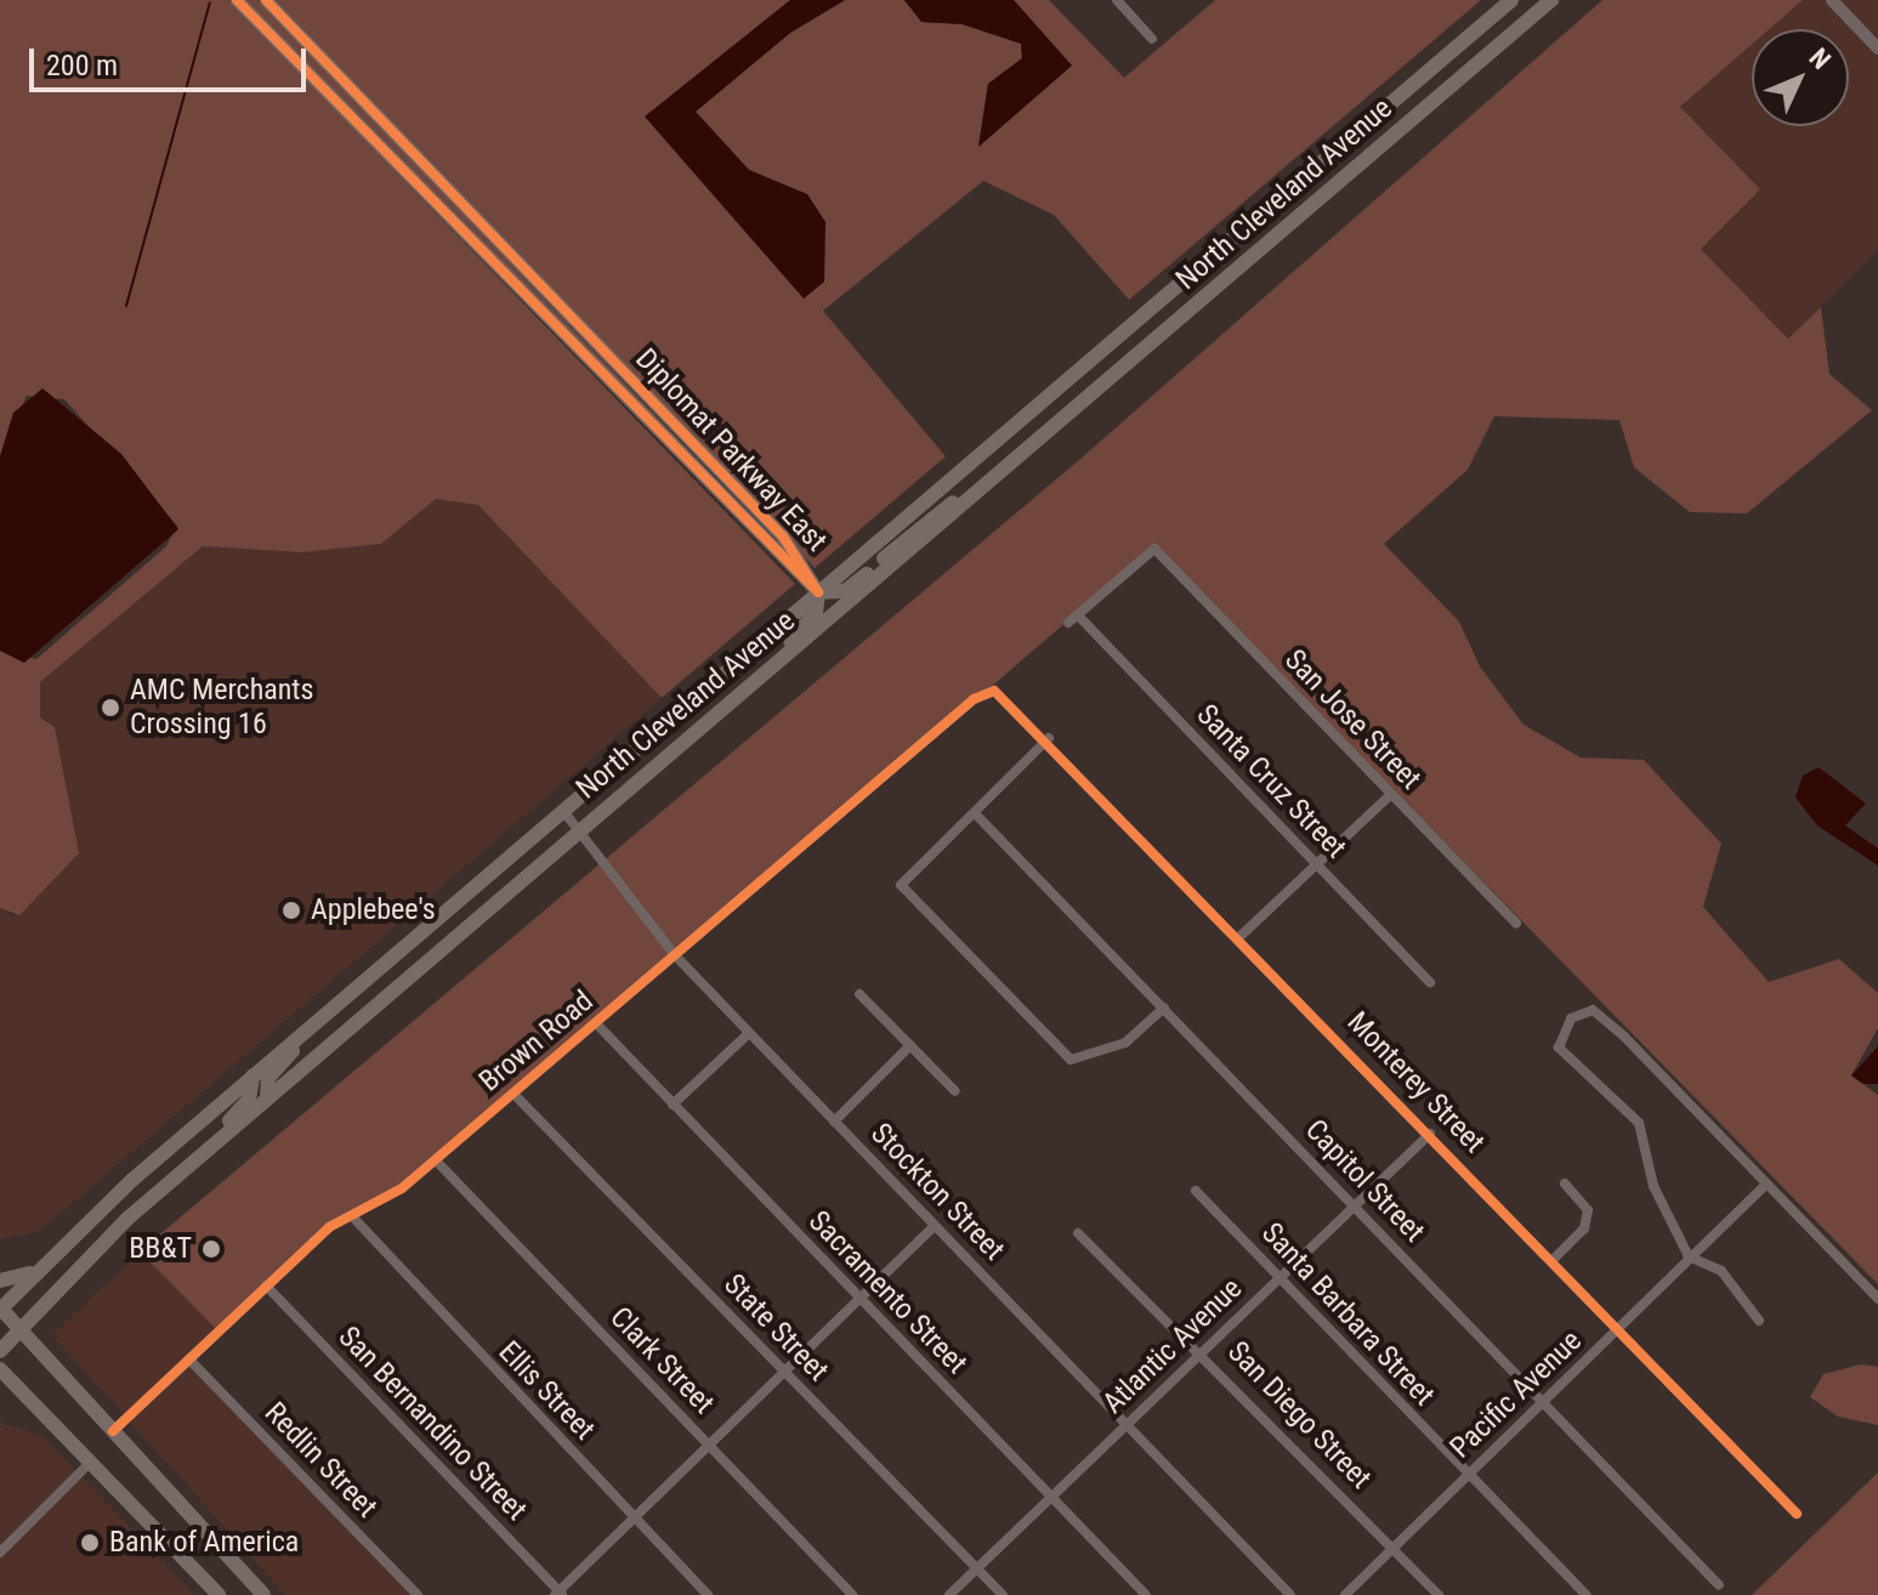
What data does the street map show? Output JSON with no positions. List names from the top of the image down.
{
  "streets": {
    "main road": ["North Cleveland Avenue", "Diplomat Parkway East"],
    "street": [
      "San Jose Street",
      "Santa Cruz Street",
      "Brown Road",
      "Monterey Street",
      "Capitol Street",
      "Stockton Street",
      "Sacramento Street",
      "Santa Barbara Street",
      "State Street",
      "Atlantic Avenue",
      "Clark Street",
      "Ellis Street",
      "Pacific Avenue",
      "San Diego Street",
      "San Bernandino Street",
      "Redlin Street"
    ]
  },
  "crossings": [
    ["North Cleveland Avenue", "Diplomat Parkway East"],
    ["North Cleveland Avenue", "Stockton Street"],
    ["San Jose Street", "Santa Cruz Street"],
    ["Brown Road", "Monterey Street"],
    ["Brown Road", "Stockton Street"],
    ["Brown Road", "Sacramento Street"],
    ["Brown Road", "State Street"],
    ["Brown Road", "Clark Street"],
    ["Brown Road", "Ellis Street"],
    ["Brown Road", "San Bernandino Street"],
    ["Brown Road", "Redlin Street"],
    ["Monterey Street", "Atlantic Avenue"],
    ["Monterey Street", "Pacific Avenue"],
    ["Capitol Street", "Atlantic Avenue"],
    ["Capitol Street", "Pacific Avenue"],
    ["Stockton Street", "Atlantic Avenue"],
    ["Sacramento Street", "Atlantic Avenue"],
    ["Santa Barbara Street", "Atlantic Avenue"],
    ["Santa Barbara Street", "Pacific Avenue"],
    ["State Street", "Atlantic Avenue"],
    ["Atlantic Avenue", "San Diego Street"],
    ["Pacific Avenue", "San Diego Street"]
  ],
  "places": [
    "AMC Merchants Crossing 16",
    "Applebee's",
    "BB&T",
    "Bank of America"
  ],
  "scale_bar": "200 m",
  "north": "top right"
}
